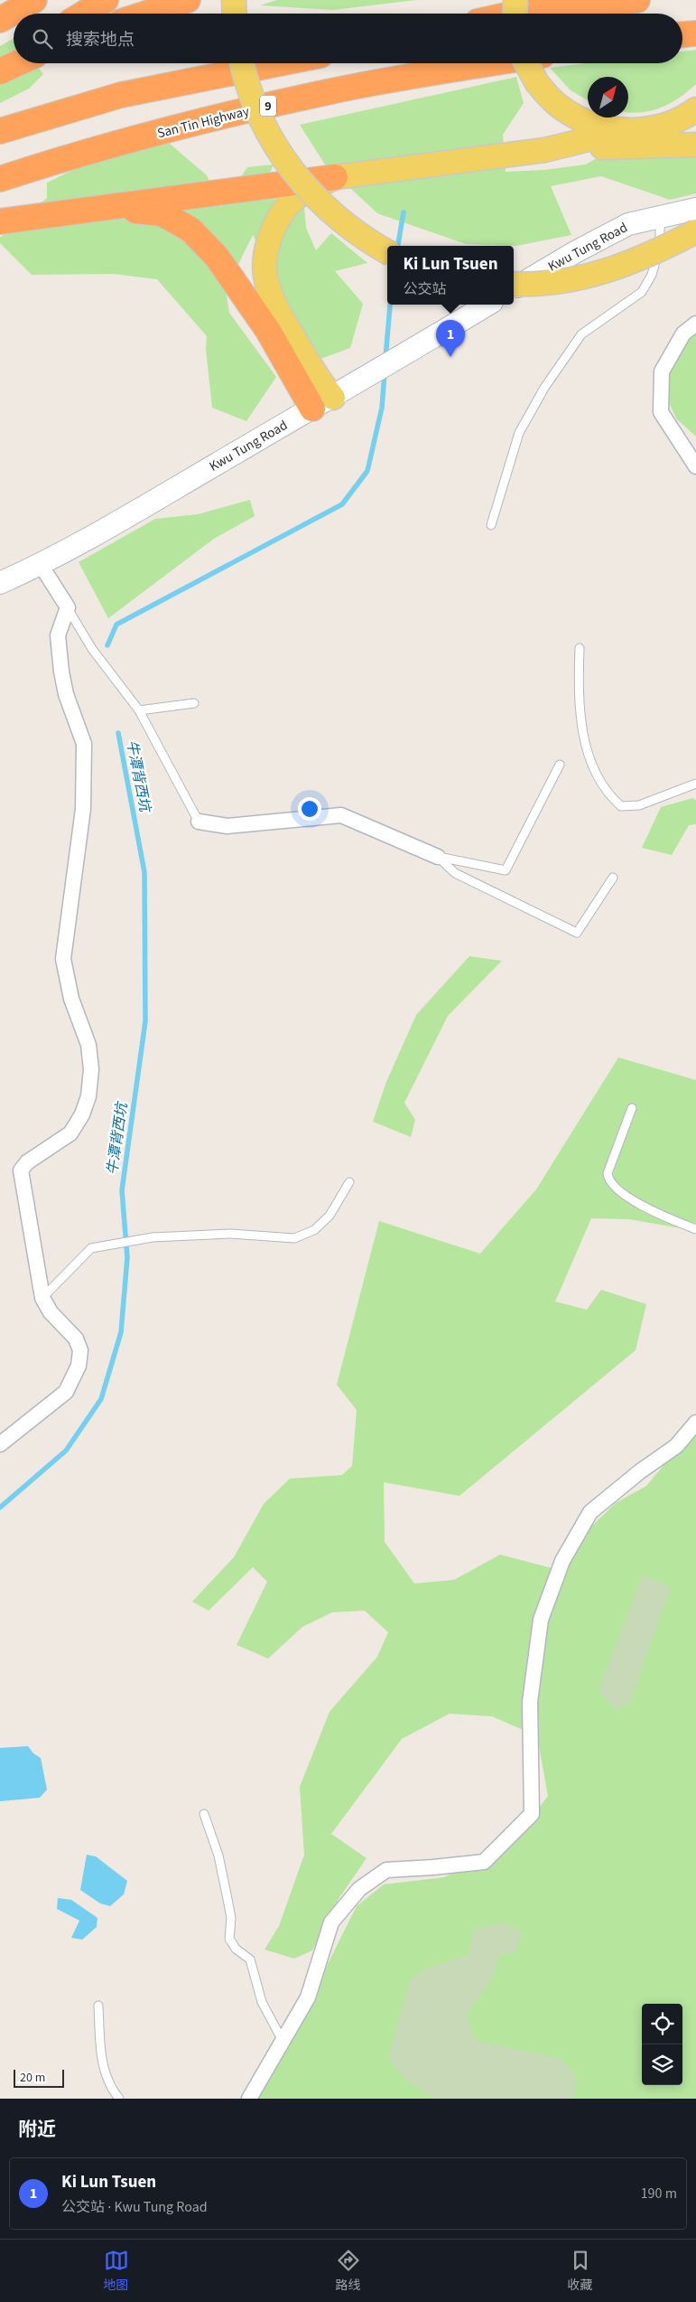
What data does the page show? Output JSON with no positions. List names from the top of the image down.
{
  "streets": {
    "highway": ["9", "San Tin Highway"],
    "street": ["Kwu Tung Road"]
  },
  "water": ["牛潭背西坑"],
  "scale_bar": "20 m",
  "north": "top right",
  "page": {
    "search": "搜索地点",
    "popup": ["Ki Lun Tsuen", "公交站"],
    "pins": "1",
    "scale": "20 m",
    "heading": "附近",
    "list": [
      {
        "mark": "1",
        "name": "Ki Lun Tsuen",
        "note": "公交站 · Kwu Tung Road",
        "value": "190 m"
      }
    ],
    "nav": ["地图", "路线", "收藏"]
  }
}
